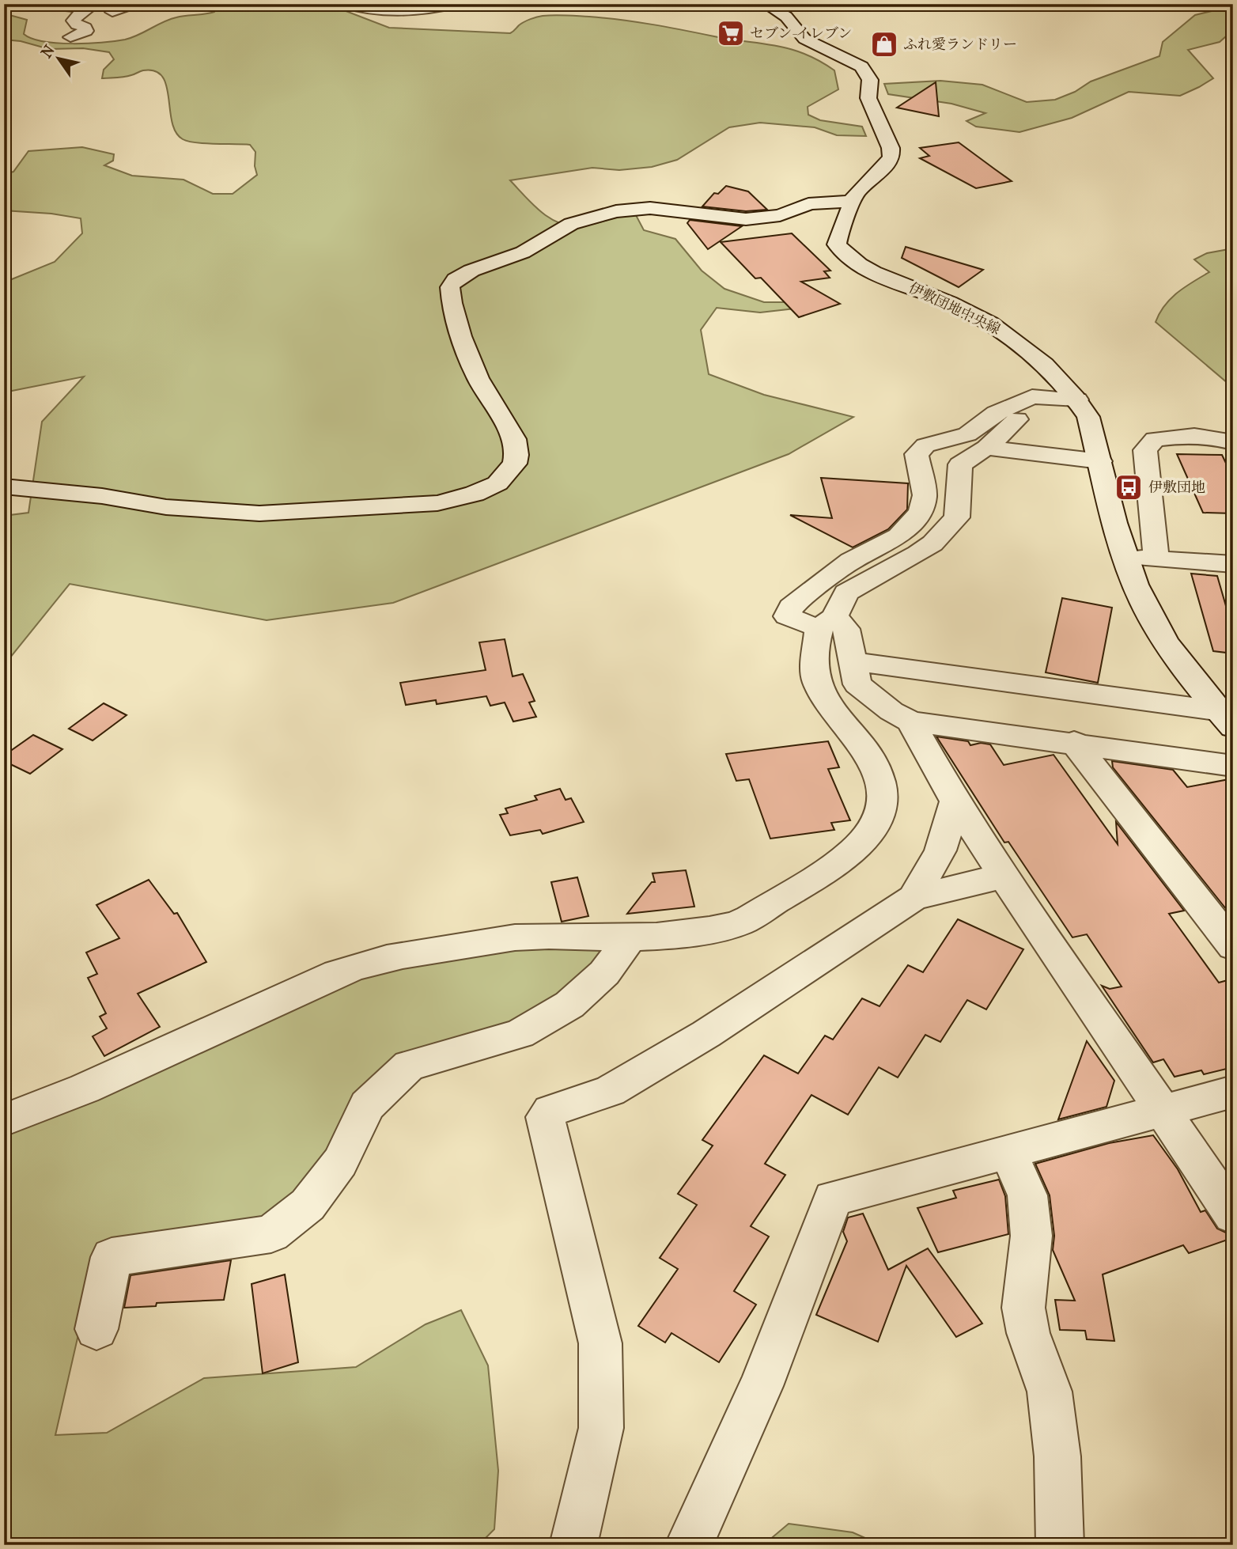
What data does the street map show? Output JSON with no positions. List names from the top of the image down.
{
  "streets": {
    "street": ["伊敷団地中央線"]
  },
  "places": {
    "supermarket": ["セブン-イレブン"],
    "shop": ["ふれ愛ランドリー"],
    "bus stop": ["伊敷団地"]
  },
  "north": "top left"
}
